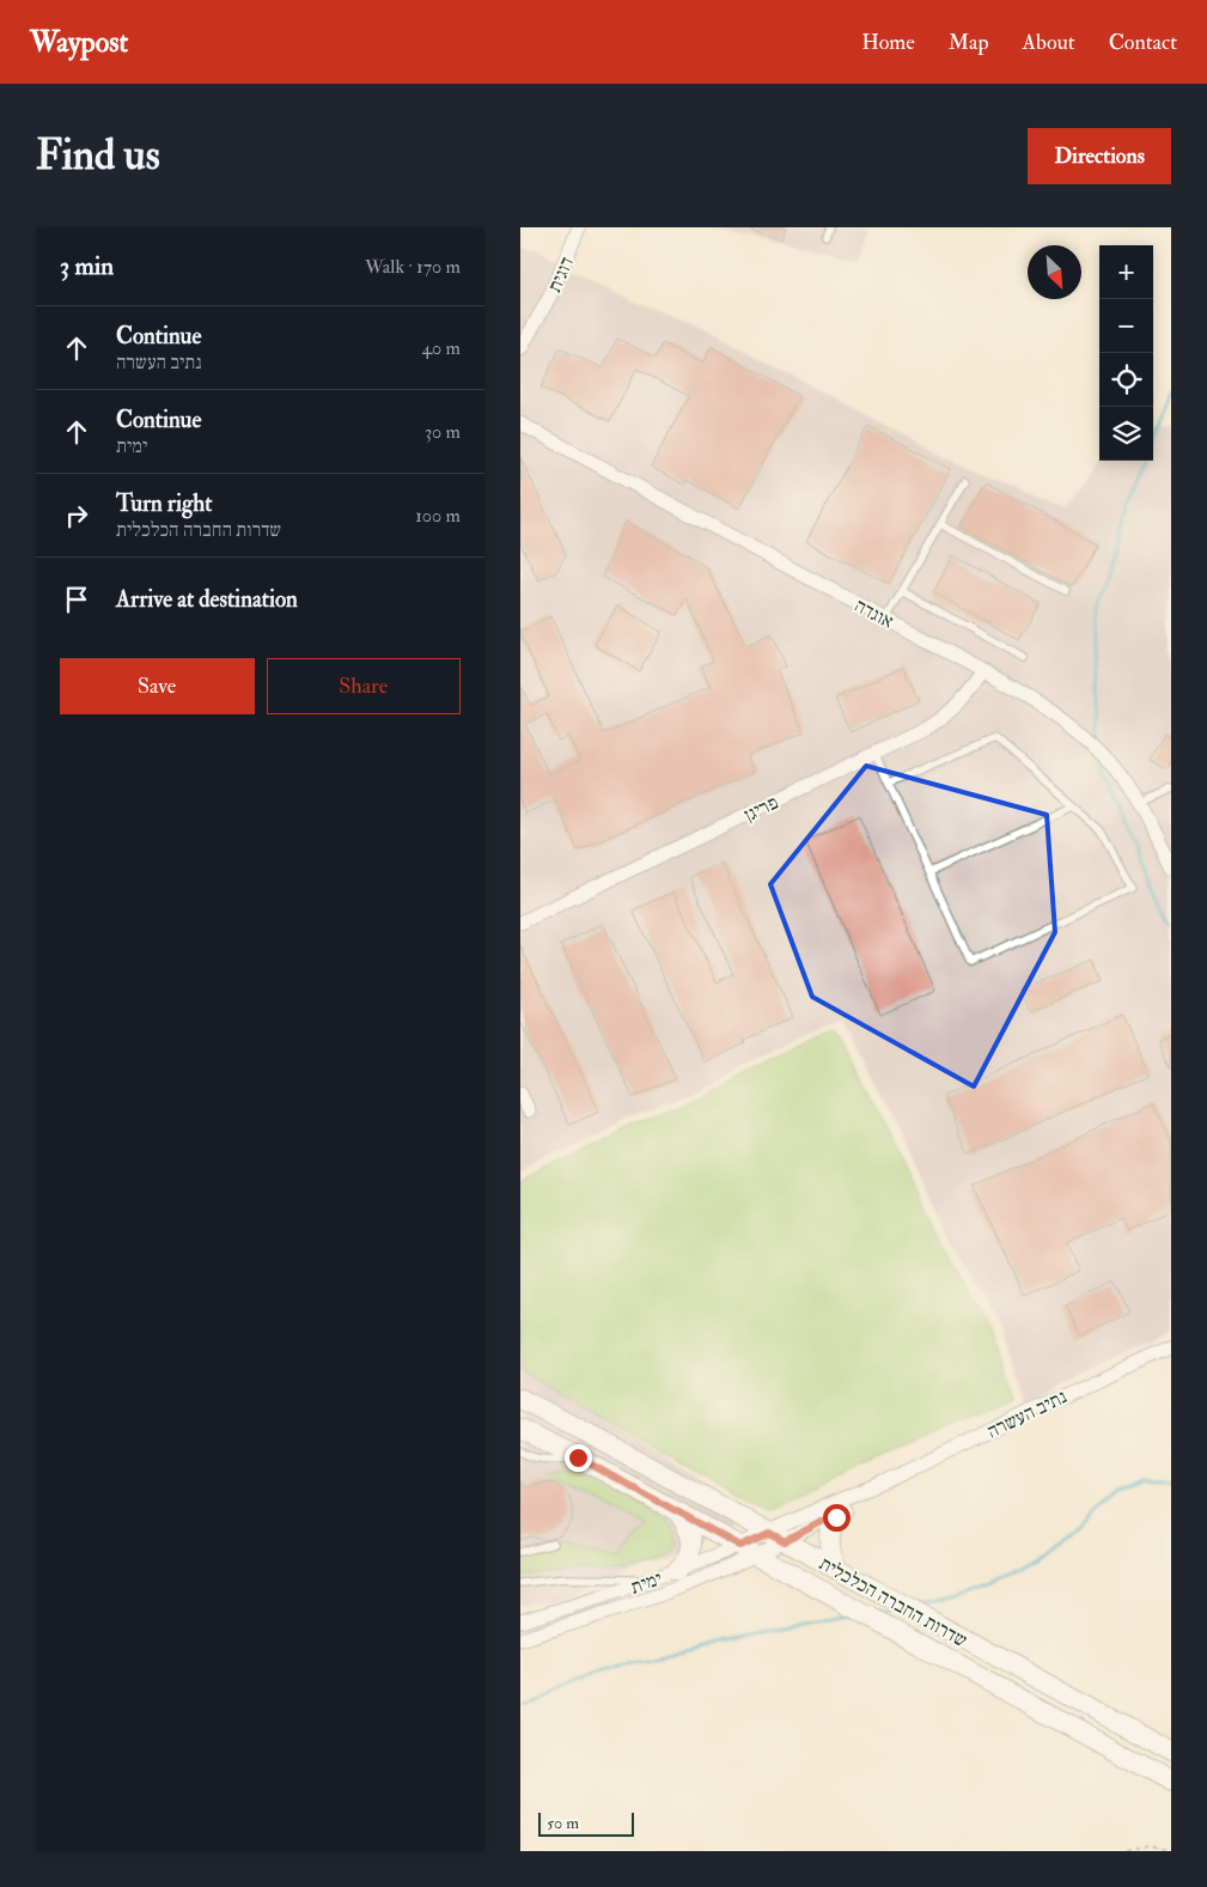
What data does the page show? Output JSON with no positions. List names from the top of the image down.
{
  "streets": {
    "main road": ["שדרות החברה הכלכלית"],
    "street": [
      "דוגית",
      "אוגדה",
      "פריגן",
      "נתיב העשרה",
      "ימית"
    ]
  },
  "crossings": [
    ["אוגדה", "פריגן"],
    ["נתיב העשרה", "ימית"],
    ["נתיב העשרה", "שדרות החברה הכלכלית"],
    ["ימית", "שדרות החברה הכלכלית"]
  ],
  "scale_bar": "50 m",
  "north": "bottom right",
  "page": {
    "header": "Waypost",
    "nav": [
      "Home",
      "Map",
      "About",
      "Contact"
    ],
    "buttons": [
      "Directions",
      ["Save", "Share"]
    ],
    "title": "Find us",
    "heading": ["3 min", "Walk · 170 m"],
    "map_buttons": ["+", "−"],
    "list": [
      ["Continue", "נתיב העשרה", "40 m"],
      ["Continue", "ימית", "30 m"],
      ["Turn right", "שדרות החברה הכלכלית", "100 m"],
      "Arrive at destination"
    ],
    "scale": "50 m"
  }
}
